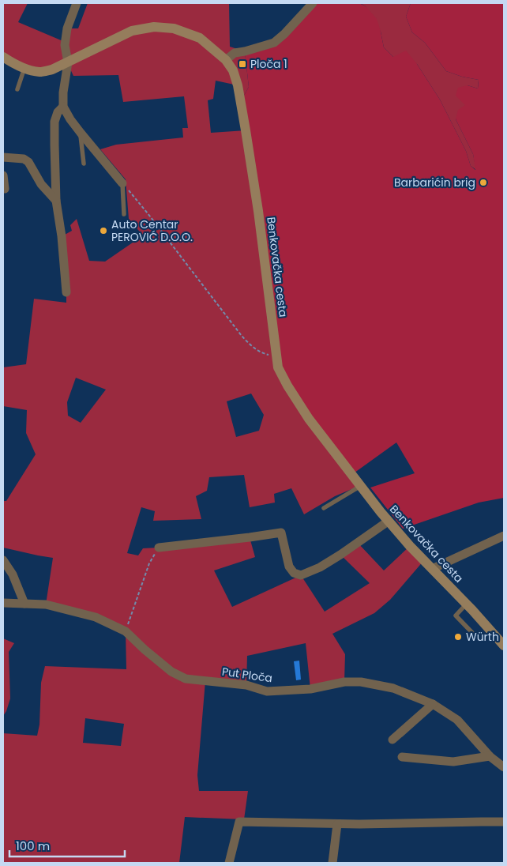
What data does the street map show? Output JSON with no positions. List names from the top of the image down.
{
  "streets": {
    "main road": ["Benkovačka cesta"],
    "street": ["Put Ploča"]
  },
  "places": {
    "transit": ["Ploča 1"],
    "other": ["Barbarićin brig", "Auto Centar PEROVIĆ D.O.O.", "Würth"]
  },
  "scale_bar": "100 m"
}
